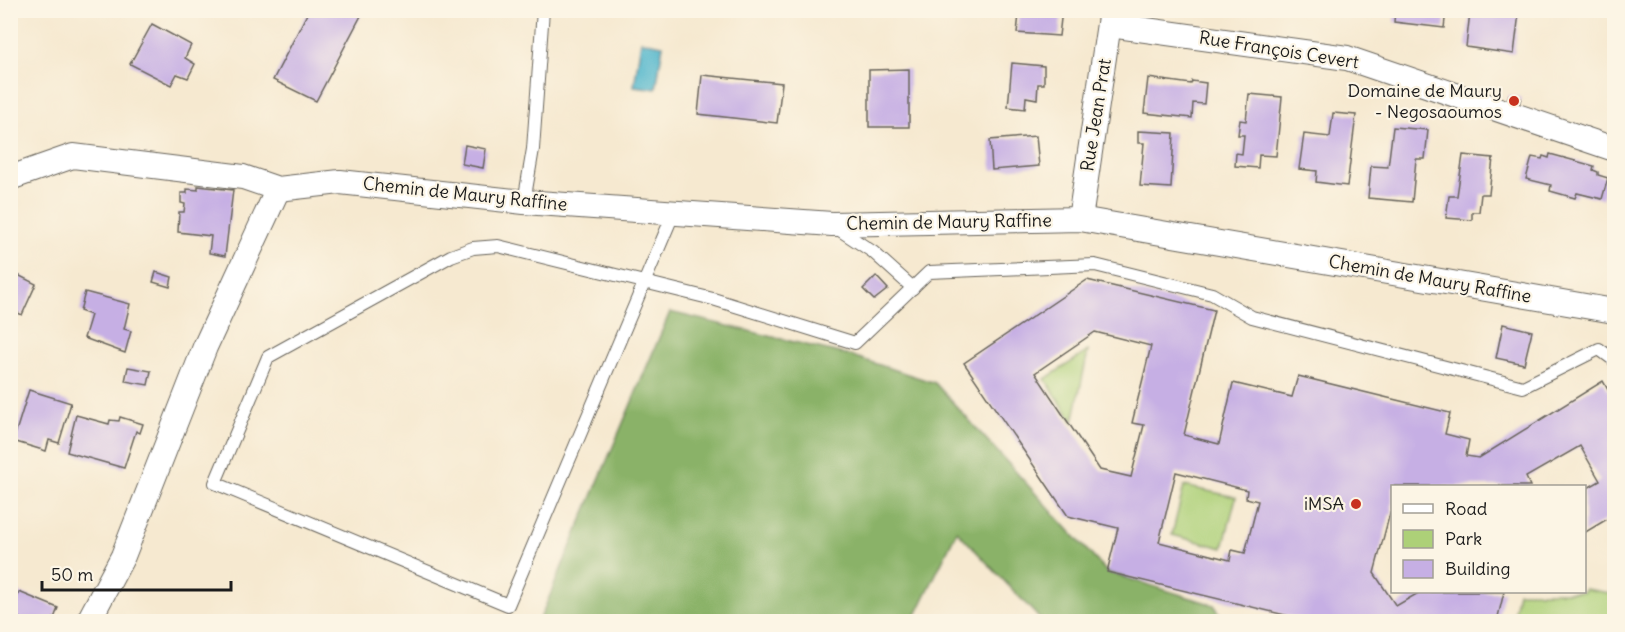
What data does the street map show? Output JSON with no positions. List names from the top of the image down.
{
  "streets": {
    "street": ["Rue François Cevert", "Rue Jean Prat", "Chemin de Maury Raffine"]
  },
  "crossings": [
    ["Rue François Cevert", "Rue Jean Prat"],
    ["Rue Jean Prat", "Chemin de Maury Raffine"]
  ],
  "places": ["Domaine de Maury - Negosaoumos", "iMSA"],
  "legend": ["Road", "Park", "Building"],
  "scale_bar": "50 m"
}
